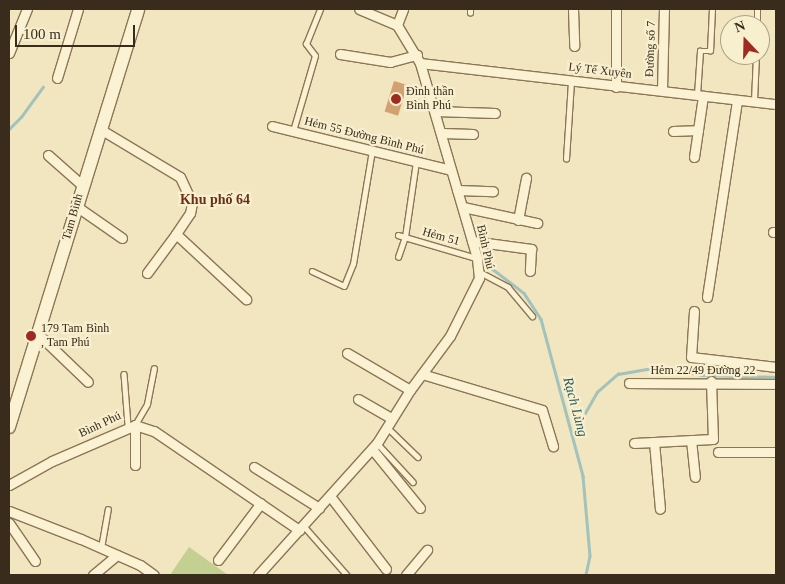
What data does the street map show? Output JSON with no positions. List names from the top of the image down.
{
  "streets": {
    "main road": ["Tam Bình"],
    "street": [
      "Đường số 7",
      "Lý Tế Xuyên",
      "Hẻm 55 Đường Bình Phú",
      "Bình Phú",
      "Hẻm 22/49 Đường 22"
    ],
    "lane": ["Hẻm 51"]
  },
  "crossings": [
    ["Đường số 7", "Lý Tế Xuyên"],
    ["Lý Tế Xuyên", "Bình Phú"],
    ["Hẻm 55 Đường Bình Phú", "Bình Phú"],
    ["Hẻm 51", "Bình Phú"]
  ],
  "districts": ["Khu phố 64"],
  "water": ["Rạch Lùng"],
  "places": ["Đình thần Bình Phú", "179 Tam Bình , Tam Phú"],
  "scale_bar": "100 m",
  "north": "top"
}
